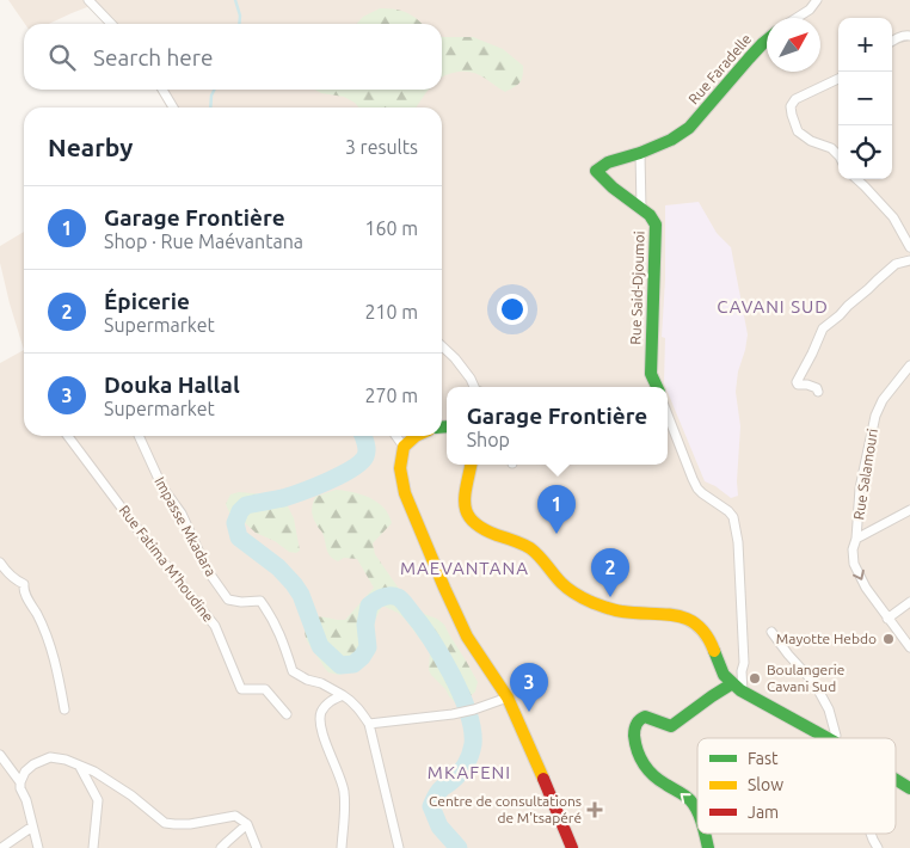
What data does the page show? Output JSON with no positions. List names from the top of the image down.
{
  "streets": {
    "street": [
      "Rue Faradelle",
      "Rue Said-Djoumoi",
      "Rue Salamouri",
      "Impasse Mkadara",
      "Rue Fatima M'houdine"
    ]
  },
  "crossings": [
    ["Rue Faradelle", "Rue Said-Djoumoi"]
  ],
  "districts": ["CAVANI SUD", "MAEVANTANA", "MKAFENI"],
  "places": {
    "other": ["Mayotte Hebdo", "Boulangerie Cavani Sud"],
    "health": ["Centre de consultations de M'tsapéré"]
  },
  "legend": ["Fast", "Slow", "Jam"],
  "north": "top right",
  "page": {
    "map_buttons": ["+", "−"],
    "search": "Search here",
    "heading": ["Nearby", "3 results"],
    "list": [
      {
        "mark": "1",
        "name": "Garage Frontière",
        "note": "Shop · Rue Maévantana",
        "value": "160 m"
      },
      {
        "mark": "2",
        "name": "Épicerie",
        "note": "Supermarket",
        "value": "210 m"
      },
      {
        "mark": "3",
        "name": "Douka Hallal",
        "note": "Supermarket",
        "value": "270 m"
      }
    ],
    "popup": ["Garage Frontière", "Shop"],
    "pins": ["1", "2", "3"]
  }
}
